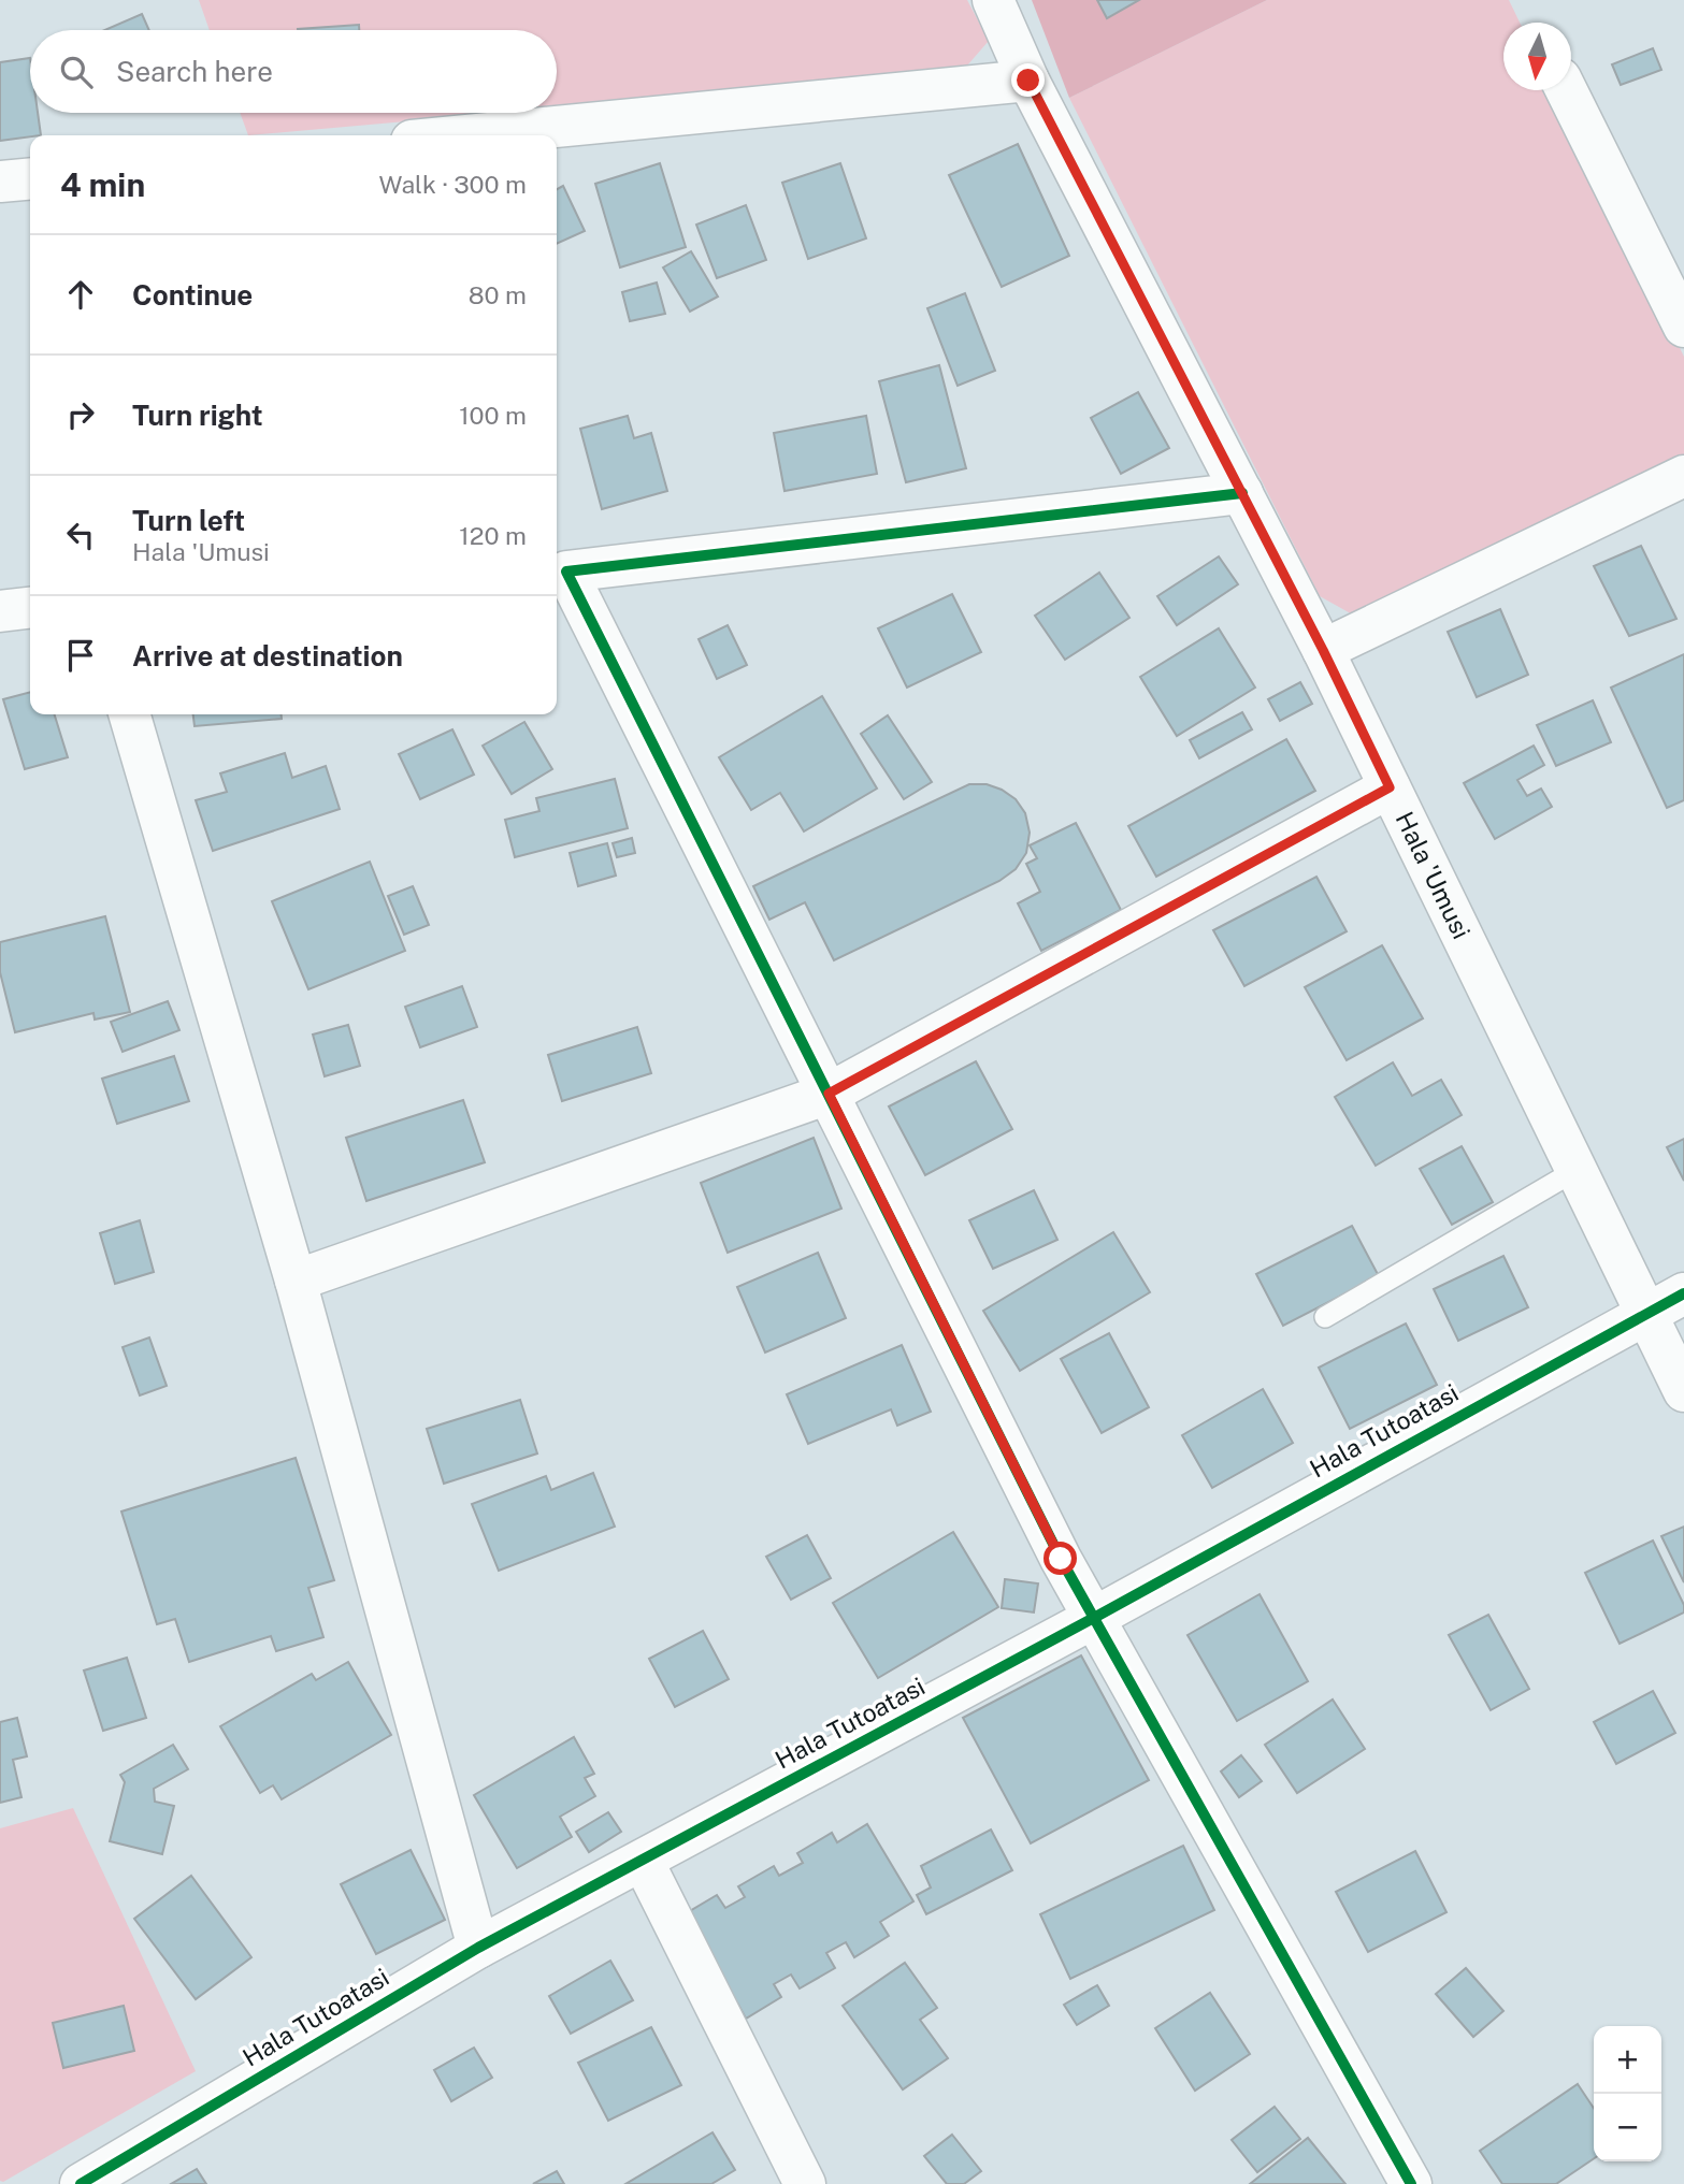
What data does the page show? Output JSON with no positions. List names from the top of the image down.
{
  "streets": {
    "street": ["Hala 'Umusi", "Hala Tutoatasi"]
  },
  "crossings": [
    ["Hala 'Umusi", "Hala Tutoatasi"]
  ],
  "north": "bottom",
  "page": {
    "search": "Search here",
    "heading": ["4 min", "Walk · 300 m"],
    "list": [
      ["Continue", "80 m"],
      ["Turn right", "100 m"],
      ["Turn left", "Hala 'Umusi", "120 m"],
      "Arrive at destination"
    ],
    "map_buttons": ["+", "−"]
  }
}
